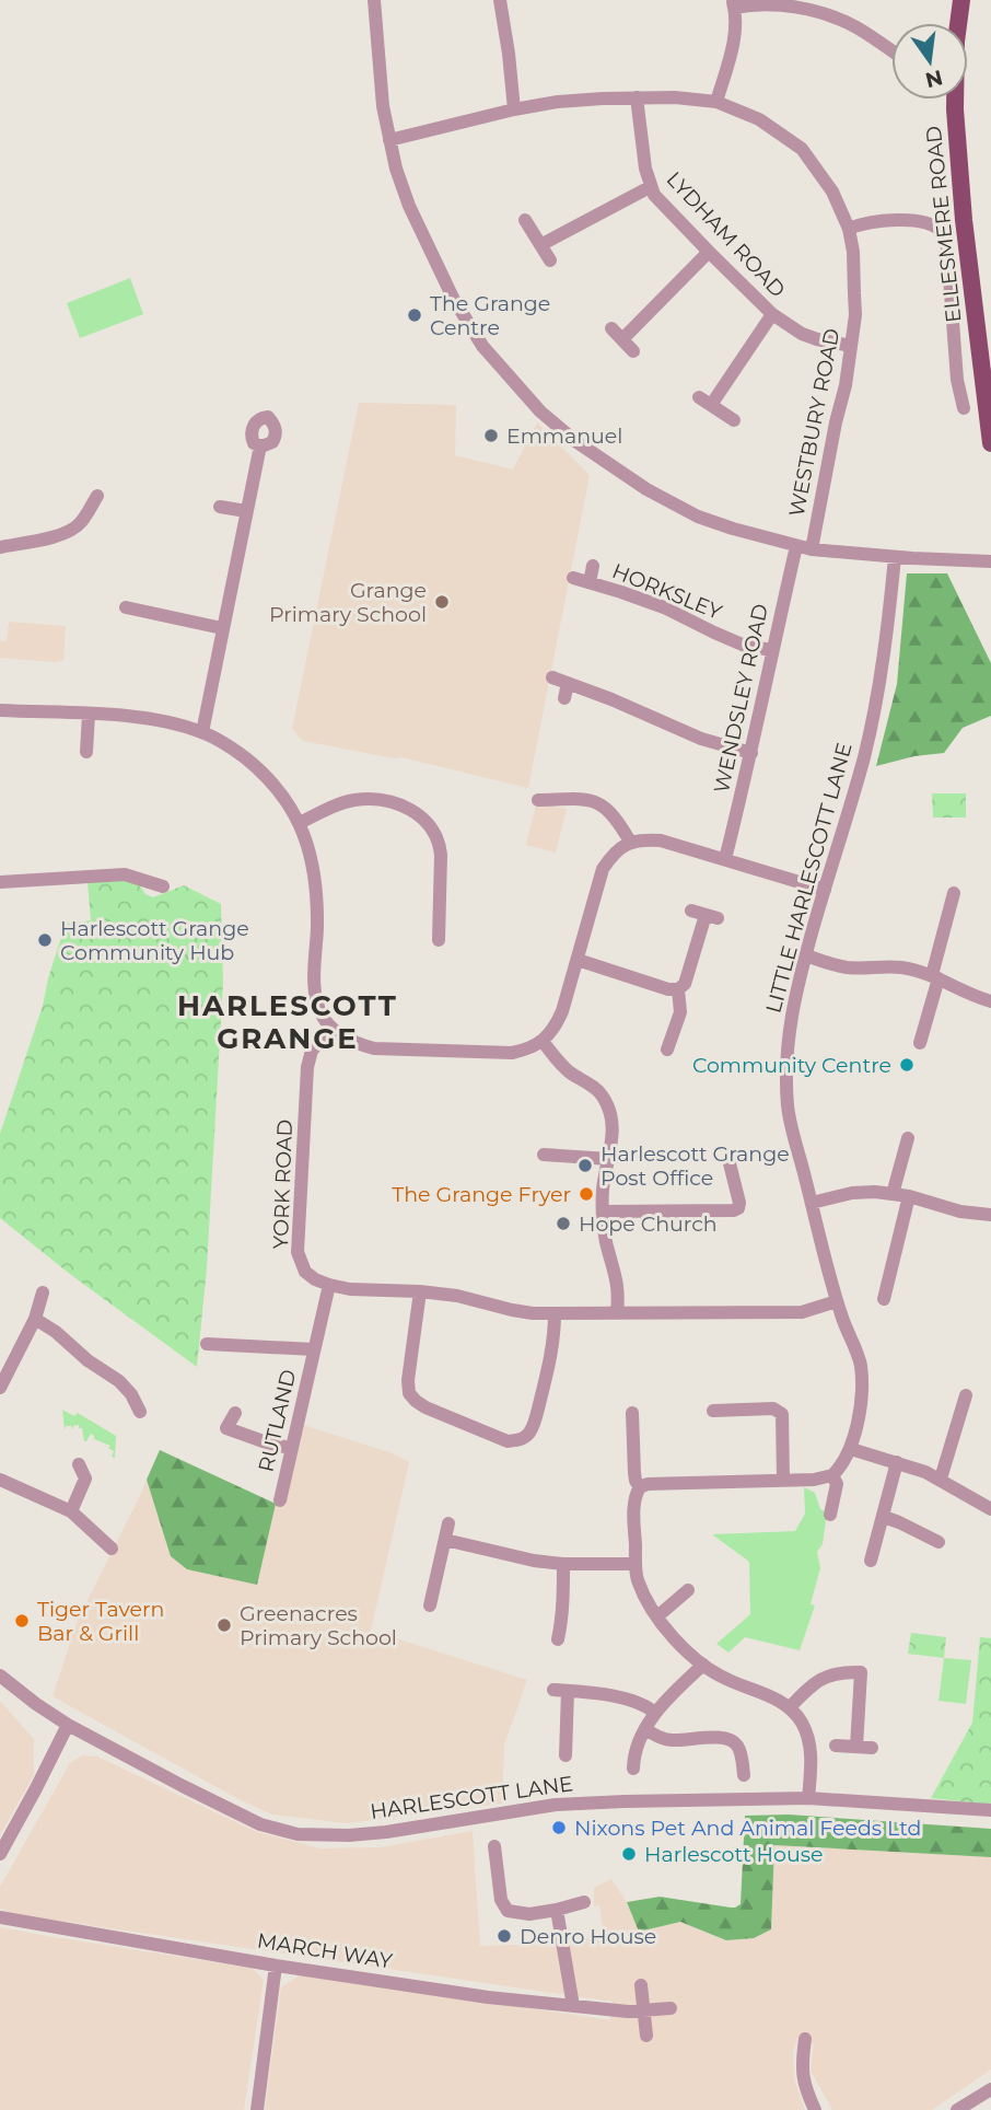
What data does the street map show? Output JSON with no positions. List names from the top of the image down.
{
  "streets": {
    "main road": ["ELLESMERE ROAD"],
    "street": [
      "LYDHAM ROAD",
      "WESTBURY ROAD",
      "HORKSLEY",
      "WENDSLEY ROAD",
      "LITTLE HARLESCOTT LANE",
      "YORK ROAD",
      "RUTLAND",
      "HARLESCOTT LANE",
      "MARCH WAY"
    ]
  },
  "crossings": [
    ["LYDHAM ROAD", "WESTBURY ROAD"],
    ["HORKSLEY", "WENDSLEY ROAD"],
    ["YORK ROAD", "RUTLAND"]
  ],
  "districts": ["HARLESCOTT GRANGE"],
  "places": [
    "The Grange Centre",
    "Emmanuel",
    "Grange Primary School",
    "Harlescott Grange Community Hub",
    "Community Centre",
    "Harlescott Grange Post Office",
    "The Grange Fryer",
    "Hope Church",
    "Tiger Tavern Bar & Grill",
    "Greenacres Primary School",
    "Nixons Pet And Animal Feeds Ltd",
    "Harlescott House",
    "Denro House"
  ],
  "north": "bottom"
}
